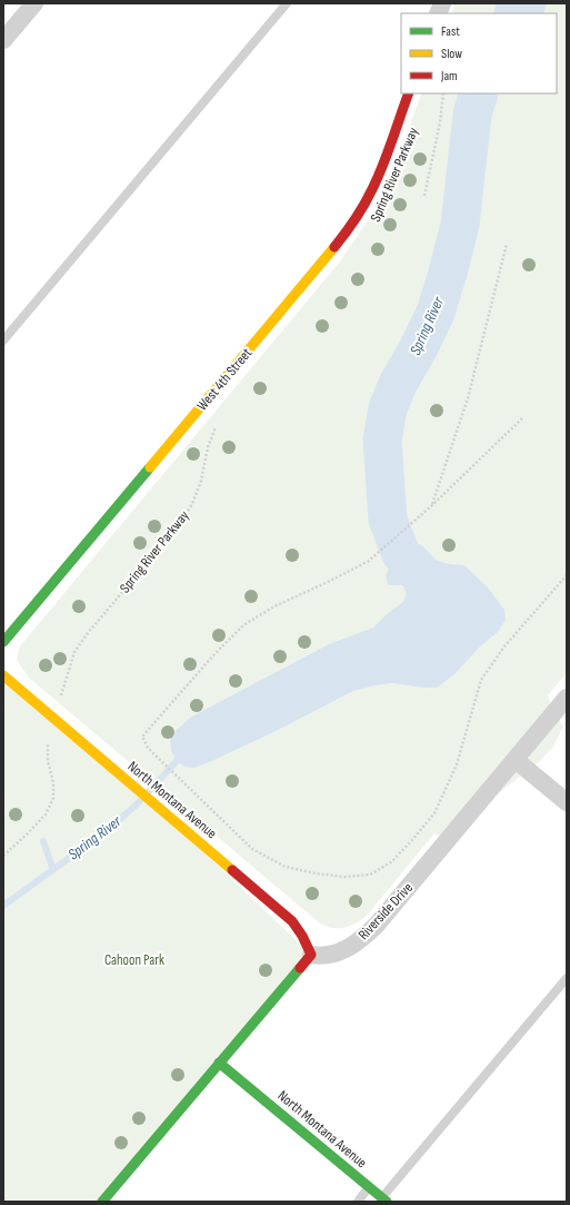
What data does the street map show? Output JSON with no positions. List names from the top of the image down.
{
  "streets": {
    "street": ["West 4th Street", "North Montana Avenue", "Riverside Drive"],
    "path": ["Spring River Parkway"]
  },
  "crossings": [
    ["Spring River Parkway", "North Montana Avenue"],
    ["North Montana Avenue", "Riverside Drive"]
  ],
  "water": ["Spring River"],
  "parks": ["Cahoon Park"],
  "legend": ["Fast", "Slow", "Jam"]
}
